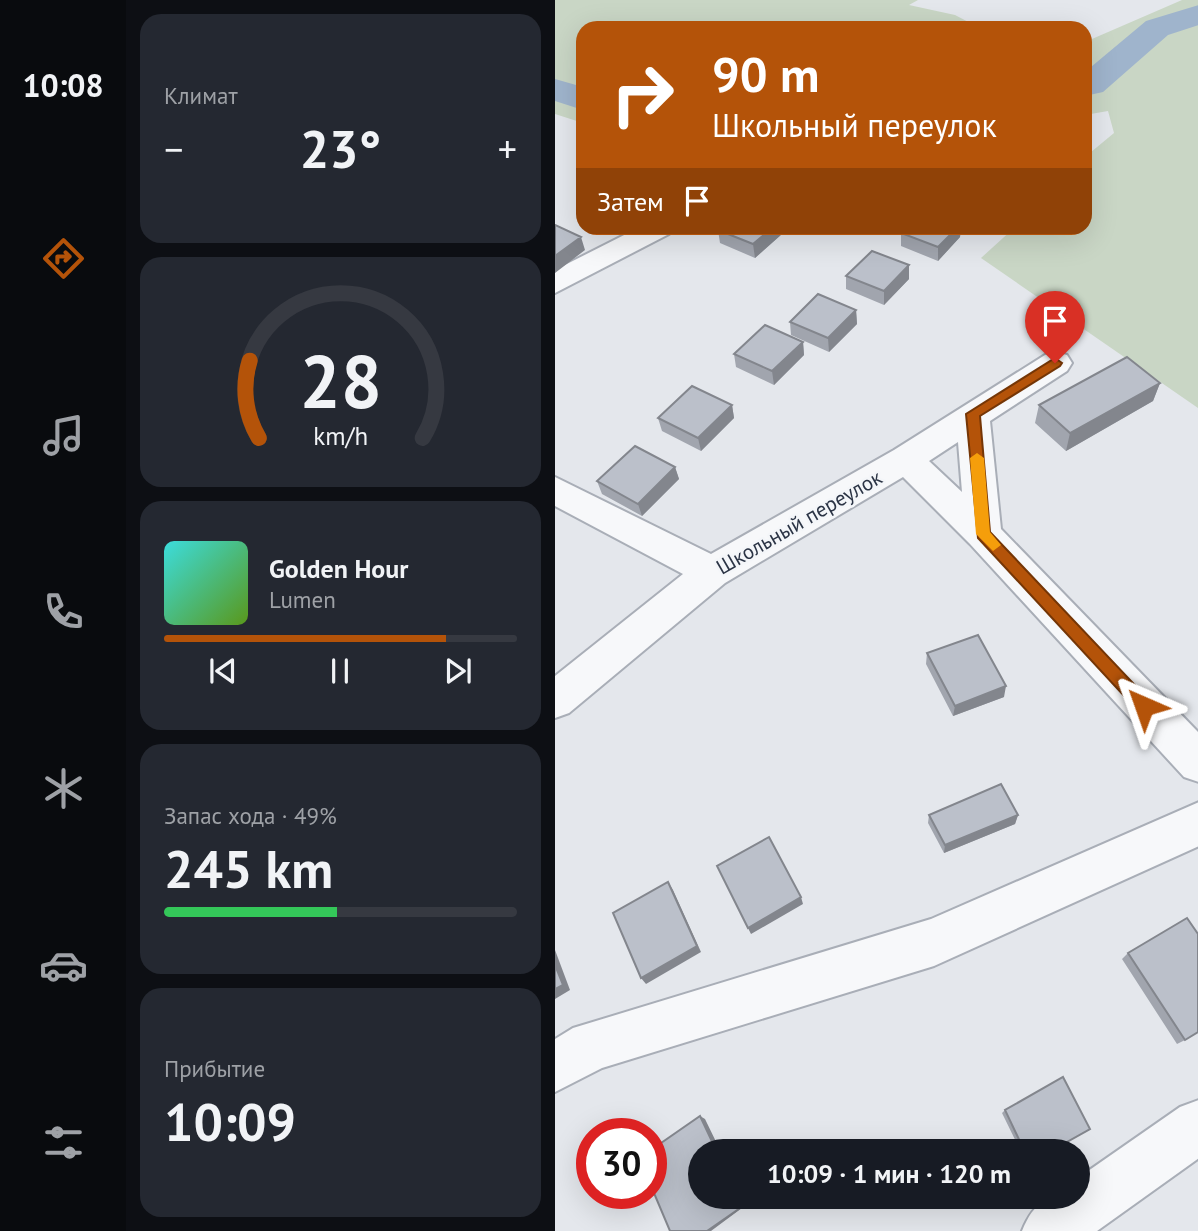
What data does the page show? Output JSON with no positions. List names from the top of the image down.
{
  "streets": {
    "street": ["Школьный переулок"]
  },
  "page": {
    "tabs": "10:08",
    "tile": [
      "Климат",
      ["Запас хода · 49%", "245 km"],
      ["Прибытие", "10:09"]
    ],
    "turn": ["90 m", "Школьный переулок"],
    "heat": ["−", "23°", "+"],
    "then": "Затем",
    "song": ["Golden Hour", "Lumen"],
    "limit": "30",
    "trip": "10:09 · 1 мин · 120 m",
    "gauge": ["28", "km/h"]
  }
}
